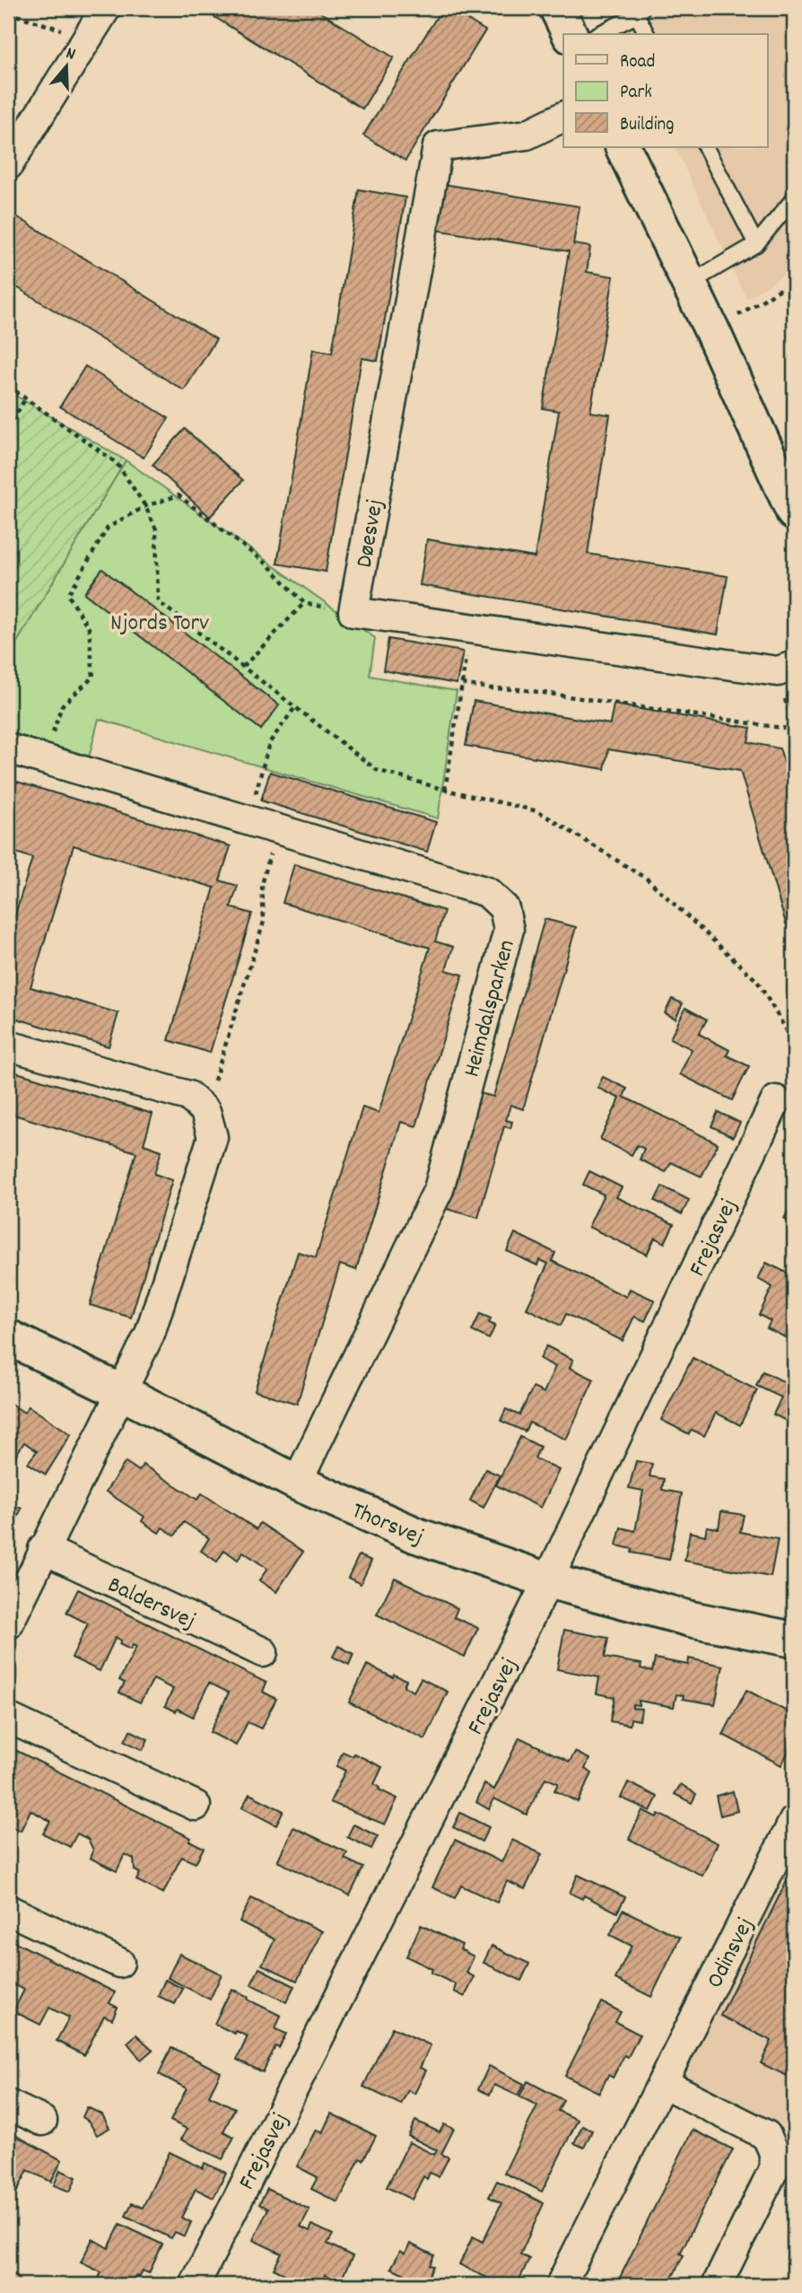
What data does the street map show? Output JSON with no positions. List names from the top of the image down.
{
  "streets": {
    "street": [
      "Døesvej",
      "Heimdalsparken",
      "Frejasvej",
      "Thorsvej",
      "Baldersvej",
      "Odinsvej"
    ]
  },
  "crossings": [
    ["Heimdalsparken", "Thorsvej"],
    ["Frejasvej", "Thorsvej"]
  ],
  "parks": ["Njords Torv"],
  "legend": ["Road", "Park", "Building"],
  "north": "top"
}
